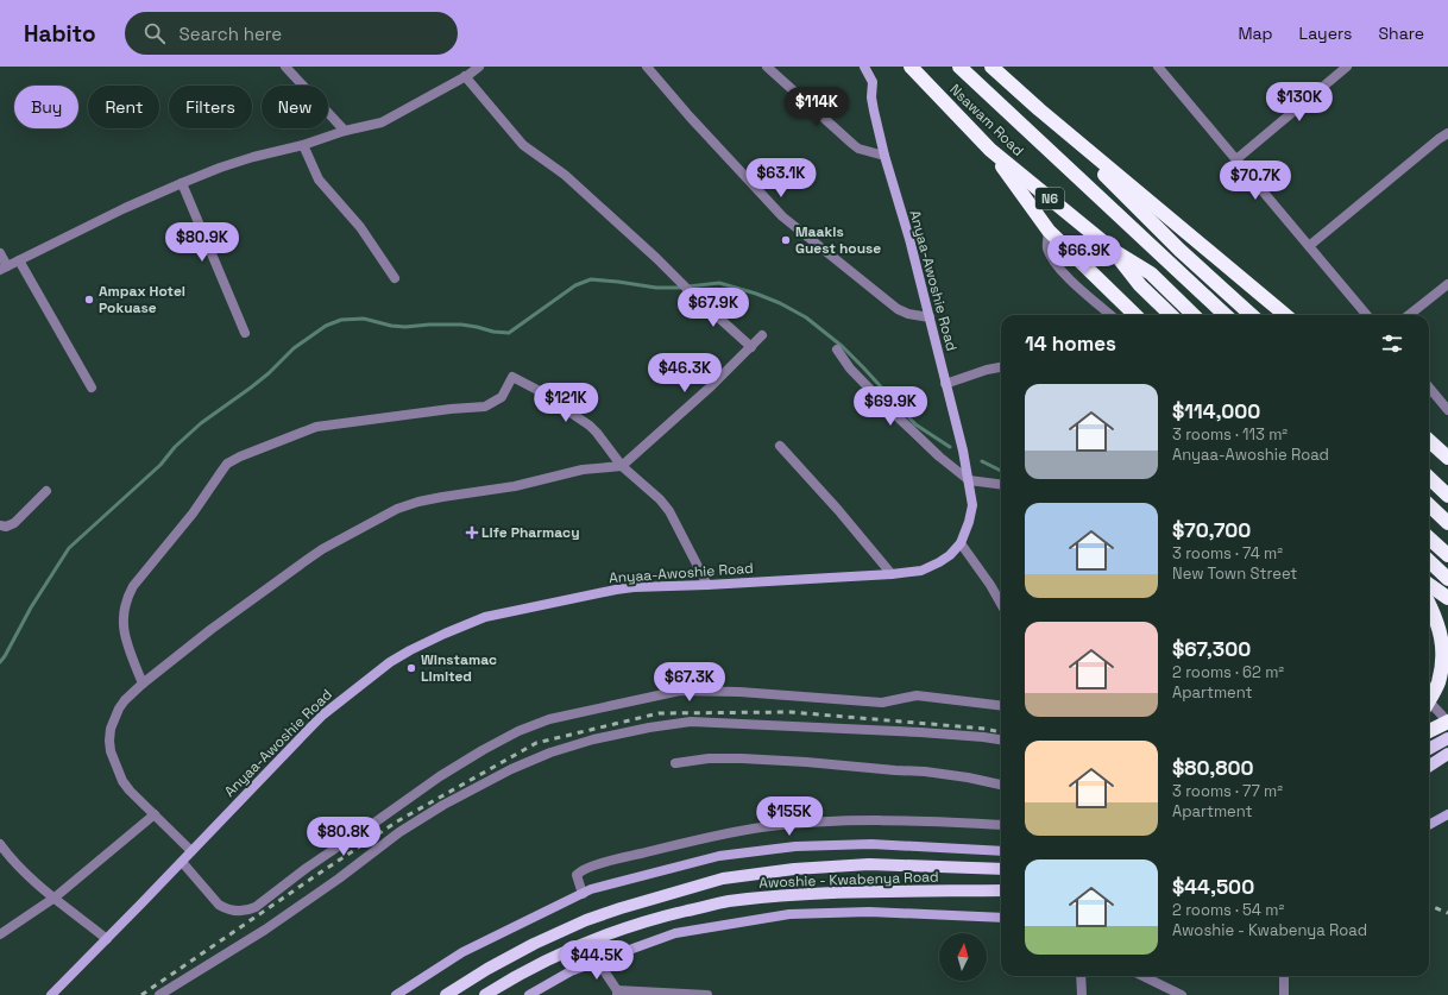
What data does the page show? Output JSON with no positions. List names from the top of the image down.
{
  "streets": {
    "highway": ["Nsawam Road", "N6"],
    "main road": ["Awoshie - Kwabenya Road"],
    "street": ["Anyaa-Awoshie Road"]
  },
  "places": {
    "other": ["Maakis Guest house", "Ampax Hotel Pokuase", "Winstamac Limited"],
    "health": ["Life Pharmacy"]
  },
  "north": "top",
  "page": {
    "header": "Habito",
    "search": "Search here",
    "nav": ["Map", "Layers", "Share"],
    "price": [
      "$130K",
      "$114K",
      "$63.1K",
      "$70.7K",
      "$80.9K",
      "$66.9K",
      "$67.9K",
      "$46.3K",
      "$121K",
      "$69.9K",
      "$67.3K",
      "$155K",
      "$80.8K",
      "$44.5K"
    ],
    "chip": [
      "Buy",
      "Rent",
      "Filters",
      "New"
    ],
    "heading": "14 homes",
    "list": [
      {
        "name": "$114,000",
        "note": "3 rooms · 113 m² · Anyaa-Awoshie Road"
      },
      {
        "name": "$70,700",
        "note": "3 rooms · 74 m² · New Town Street"
      },
      {
        "name": "$67,300",
        "note": "2 rooms · 62 m² · Apartment"
      },
      {
        "name": "$80,800",
        "note": "3 rooms · 77 m² · Apartment"
      },
      {
        "name": "$44,500",
        "note": "2 rooms · 54 m² · Awoshie - Kwabenya Road"
      }
    ]
  }
}
